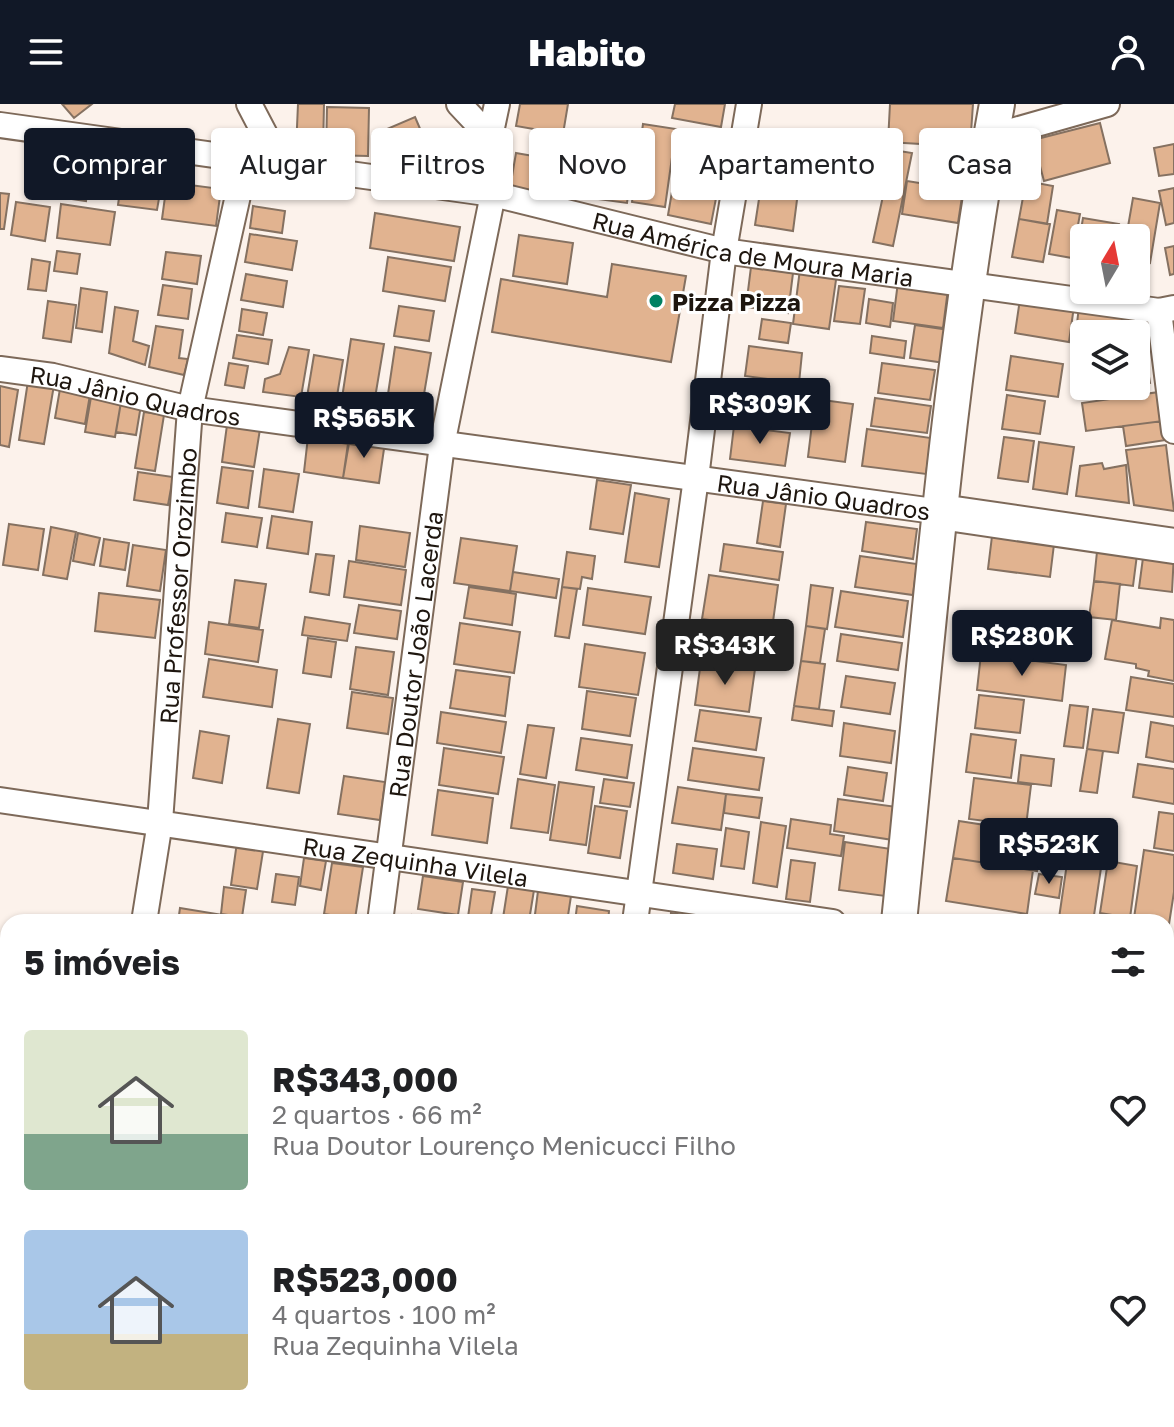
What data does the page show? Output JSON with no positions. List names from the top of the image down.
{
  "streets": {
    "main road": ["Rua Jânio Quadros"],
    "street": [
      "Rua América de Moura Maria",
      "Rua Professor Orozimbo",
      "Rua Doutor João Lacerda",
      "Rua Zequinha Vilela"
    ]
  },
  "crossings": [
    ["Rua Jânio Quadros", "Rua Professor Orozimbo"],
    ["Rua Jânio Quadros", "Rua Doutor João Lacerda"],
    ["Rua Professor Orozimbo", "Rua Zequinha Vilela"],
    ["Rua Doutor João Lacerda", "Rua Zequinha Vilela"]
  ],
  "places": ["Pizza Pizza"],
  "north": "top",
  "page": {
    "header": "Habito",
    "chip": [
      "Comprar",
      "Alugar",
      "Filtros",
      "Novo",
      "Apartamento",
      "Casa"
    ],
    "price": [
      "R$309K",
      "R$565K",
      "R$280K",
      "R$343K",
      "R$523K"
    ],
    "heading": "5 imóveis",
    "list": [
      {
        "name": "R$343,000",
        "note": "2 quartos · 66 m² · Rua Doutor Lourenço Menicucci Filho"
      },
      {
        "name": "R$523,000",
        "note": "4 quartos · 100 m² · Rua Zequinha Vilela"
      }
    ]
  }
}
